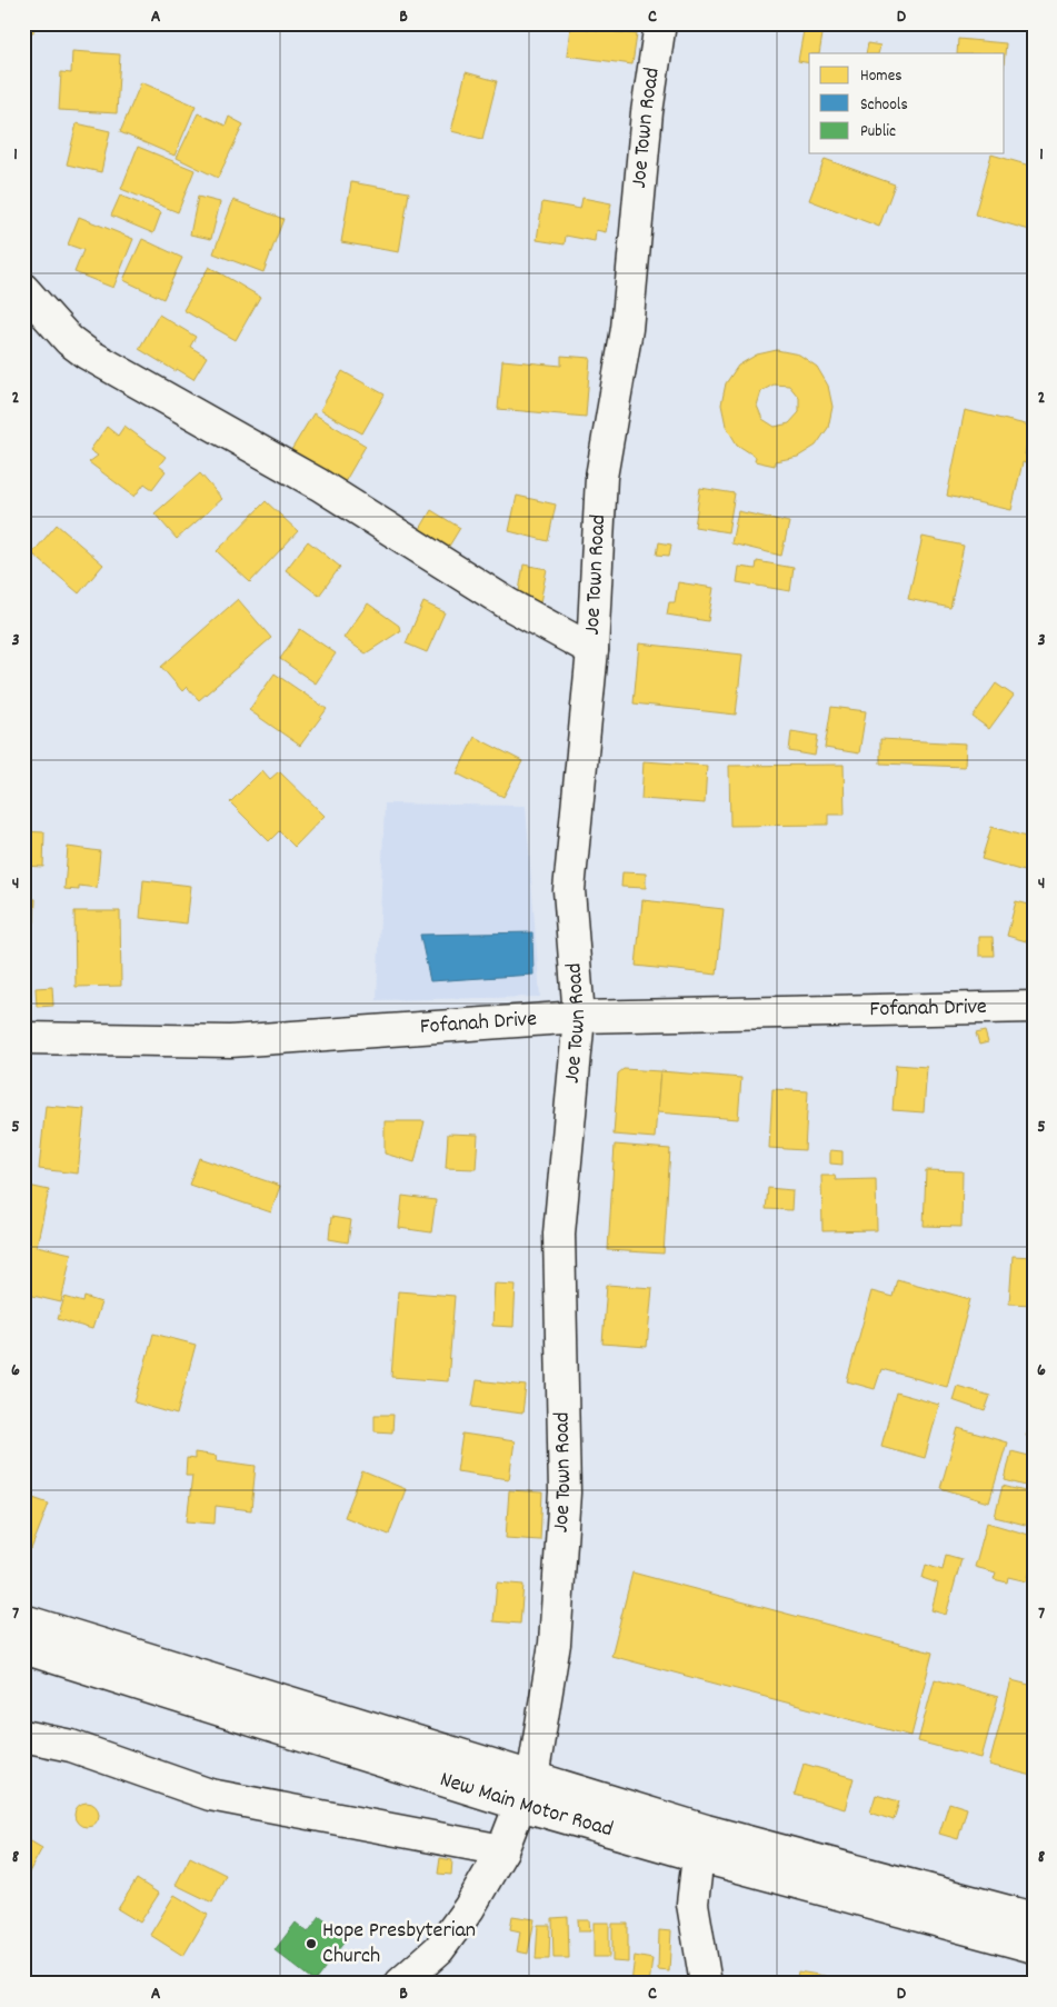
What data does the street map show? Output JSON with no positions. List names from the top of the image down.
{
  "streets": {
    "main road": ["Joe Town Road", "Fofanah Drive", "New Main Motor Road"]
  },
  "crossings": [
    ["Joe Town Road", "Fofanah Drive"],
    ["Joe Town Road", "New Main Motor Road"]
  ],
  "places": ["Hope Presbyterian Church"],
  "legend": ["Homes", "Schools", "Public"],
  "grid": {
    "columns": [
      "A",
      "B",
      "C",
      "D"
    ],
    "rows": [
      "1",
      "2",
      "3",
      "4",
      "5",
      "6",
      "7",
      "8"
    ]
  }
}
